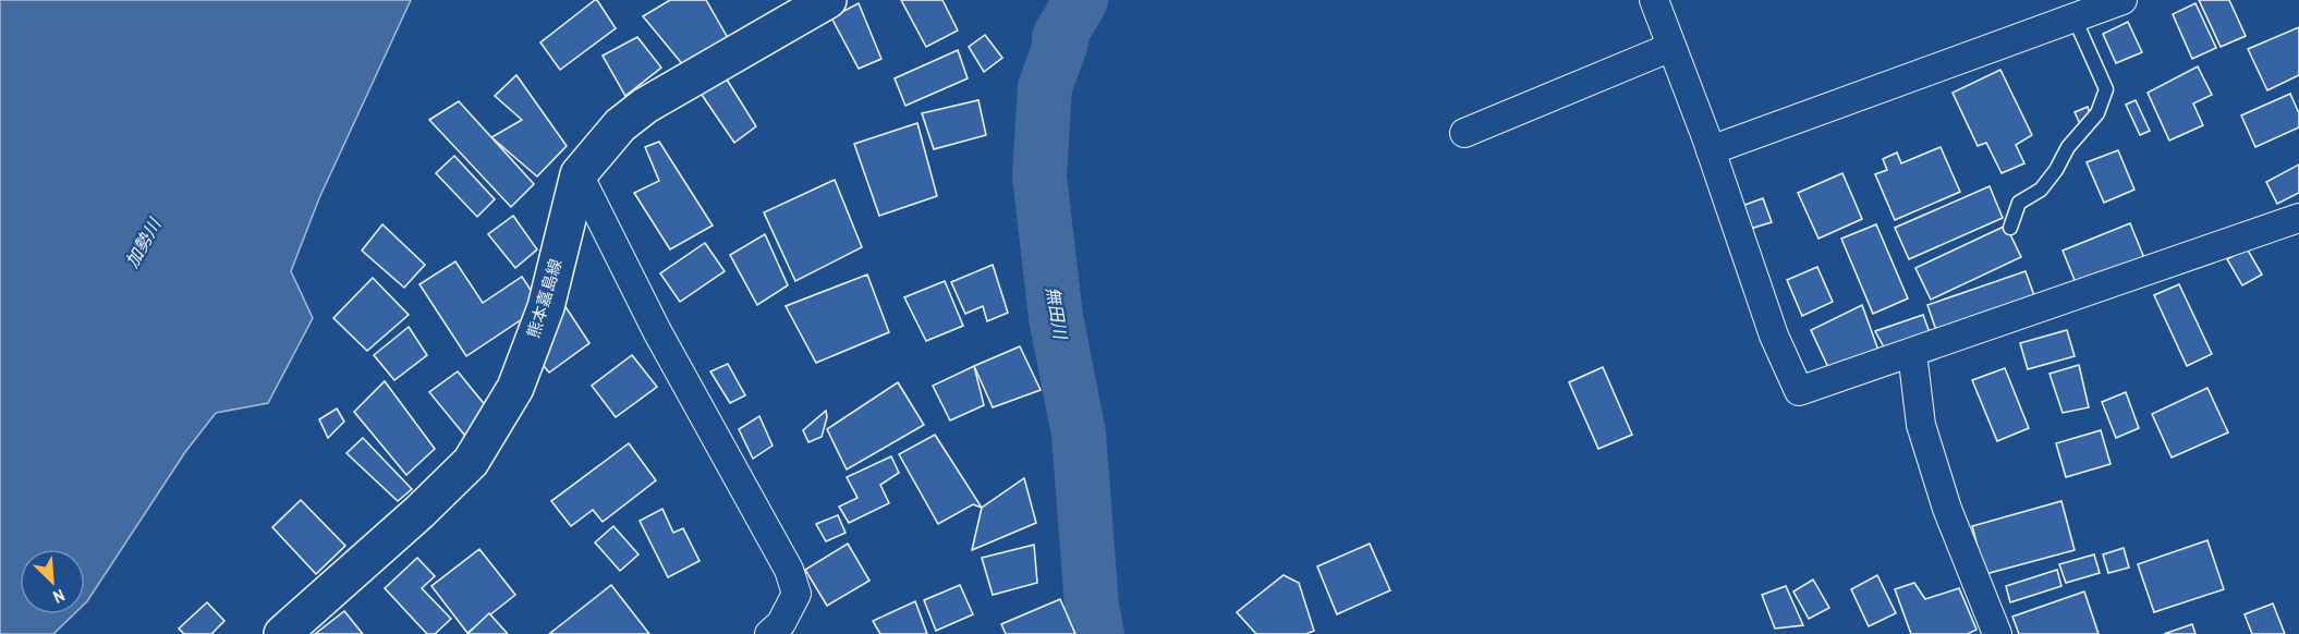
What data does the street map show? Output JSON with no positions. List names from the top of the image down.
{
  "streets": {
    "main road": ["熊本嘉島線"]
  },
  "water": ["加勢川", "無田川"],
  "north": "bottom right"
}
